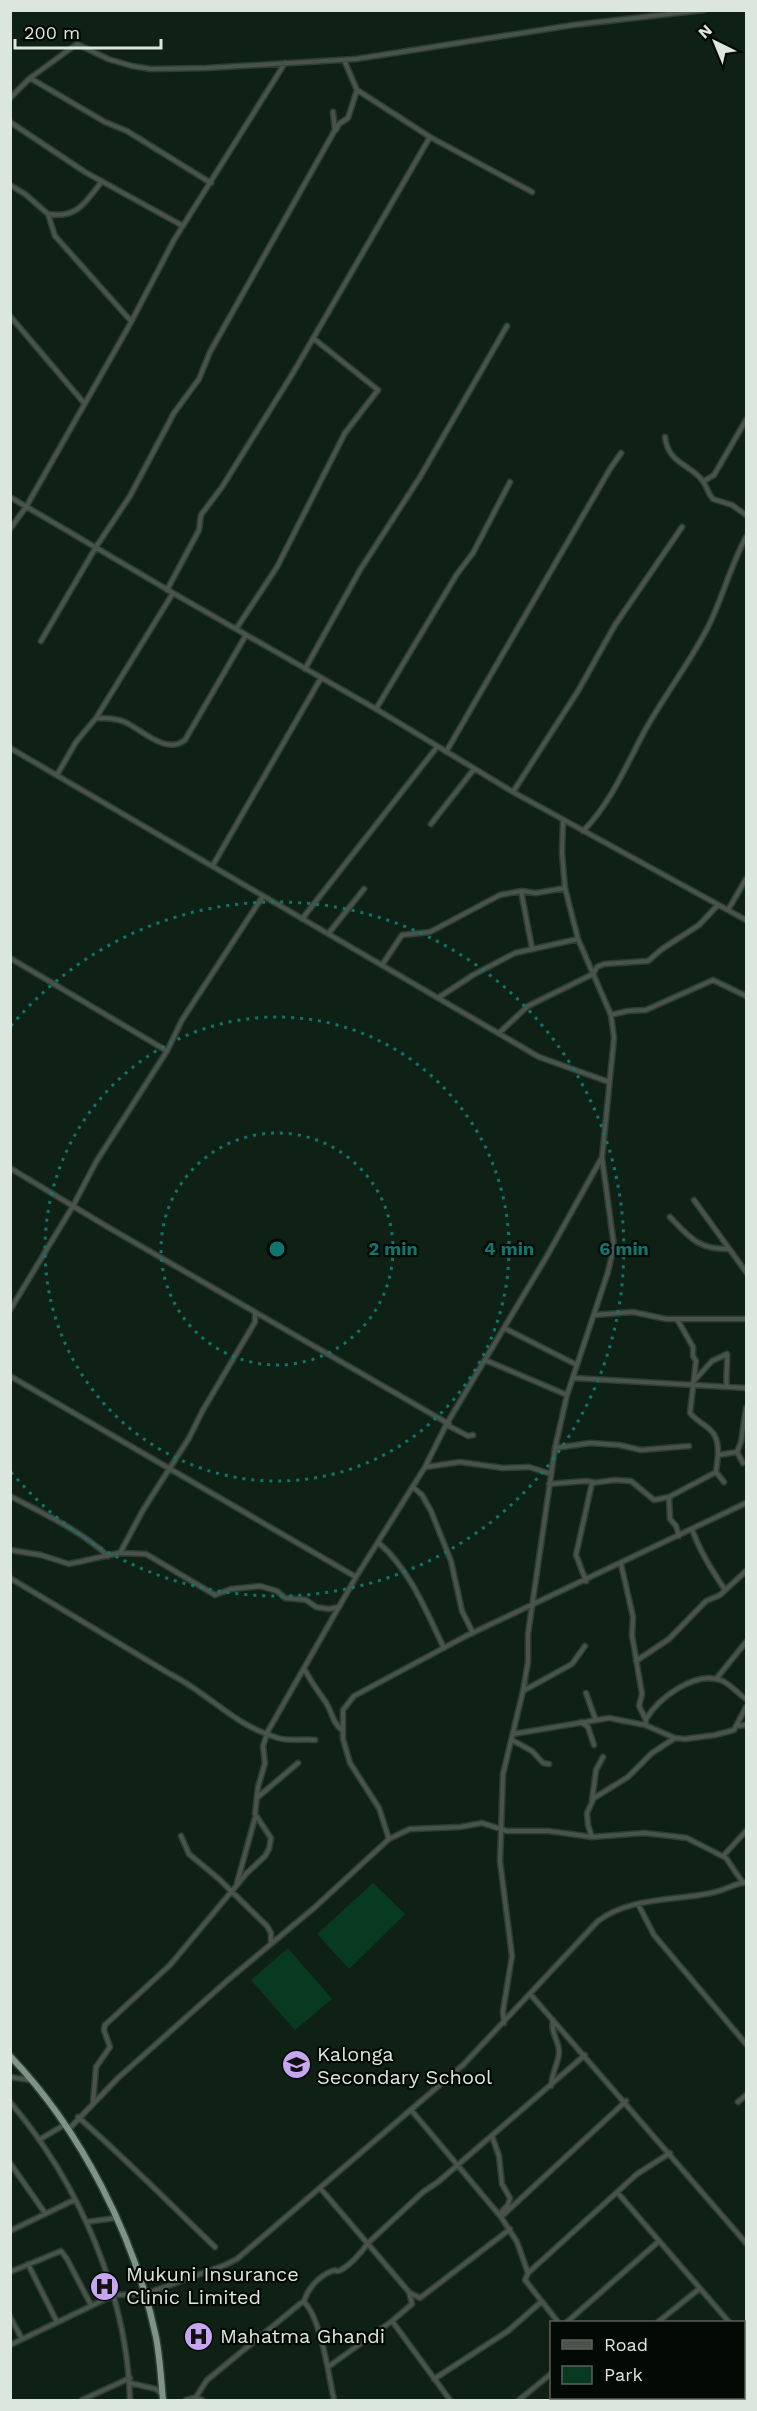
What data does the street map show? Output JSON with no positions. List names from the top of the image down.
{
  "places": {
    "school or university": ["Kalonga Secondary School"],
    "hospital": ["Mukuni Insurance Clinic Limited", "Mahatma Ghandi"]
  },
  "legend": ["Road", "Park"],
  "scale_bar": "200 m",
  "north": "top left",
  "rings": ["2 min", "4 min", "6 min"]
}
